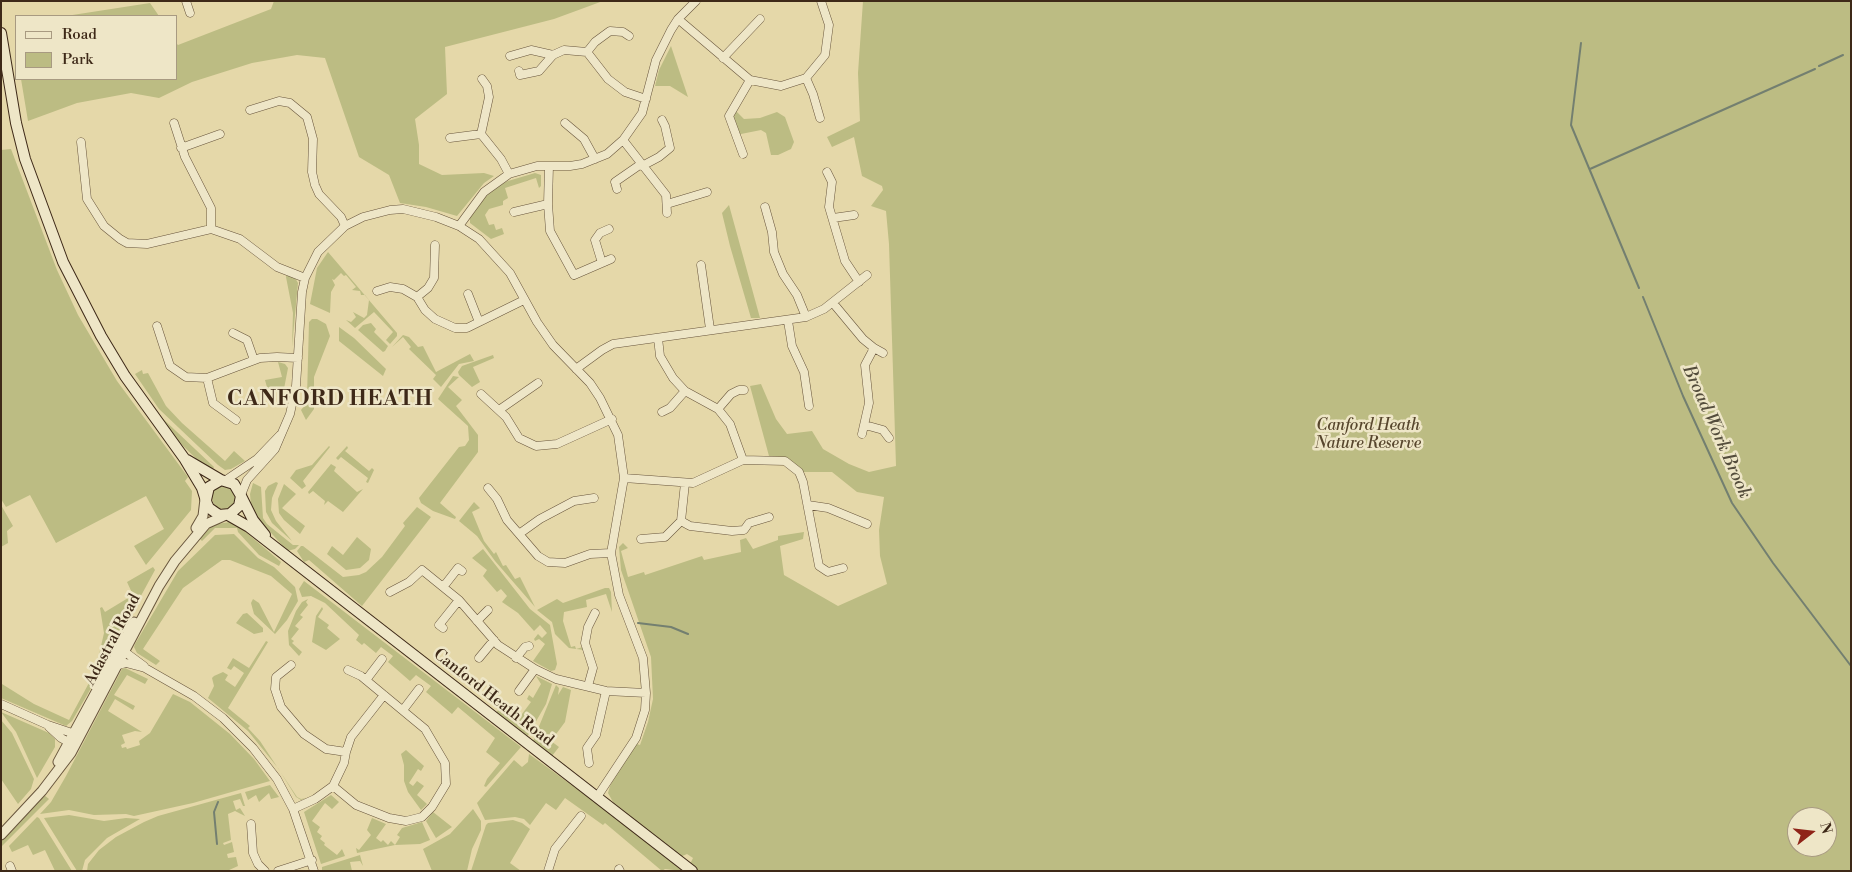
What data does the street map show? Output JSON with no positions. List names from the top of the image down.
{
  "streets": {
    "main road": ["Canford Heath Road"],
    "street": ["Adastral Road"]
  },
  "crossings": [
    ["Adastral Road", "Canford Heath Road"]
  ],
  "districts": ["CANFORD HEATH"],
  "water": ["Broad Work Brook"],
  "parks": ["Canford Heath Nature Reserve"],
  "legend": ["Road", "Park"],
  "north": "right"
}
